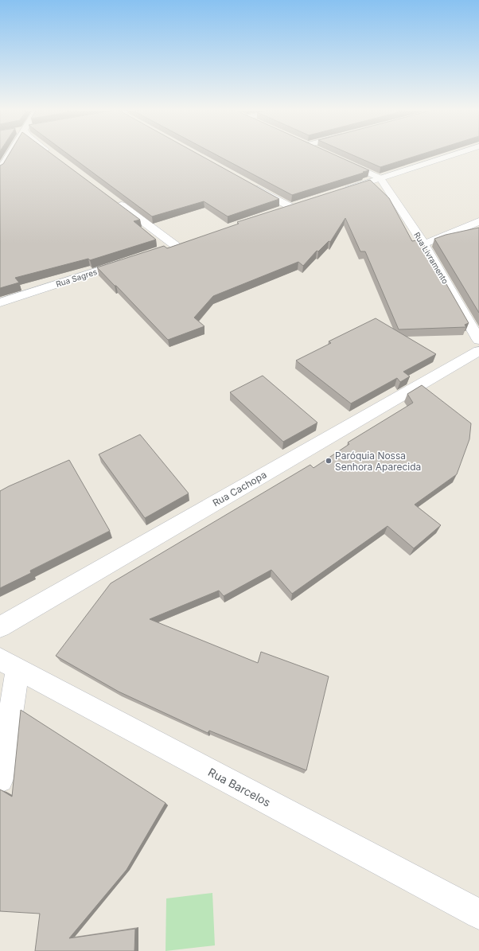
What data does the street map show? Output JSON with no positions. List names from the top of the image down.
{
  "streets": {
    "street": [
      "Rua Livramento",
      "Rua Sagres",
      "Rua Cachopa",
      "Rua Barcelos"
    ]
  },
  "places": ["Paróquia Nossa Senhora Aparecida"]
}
